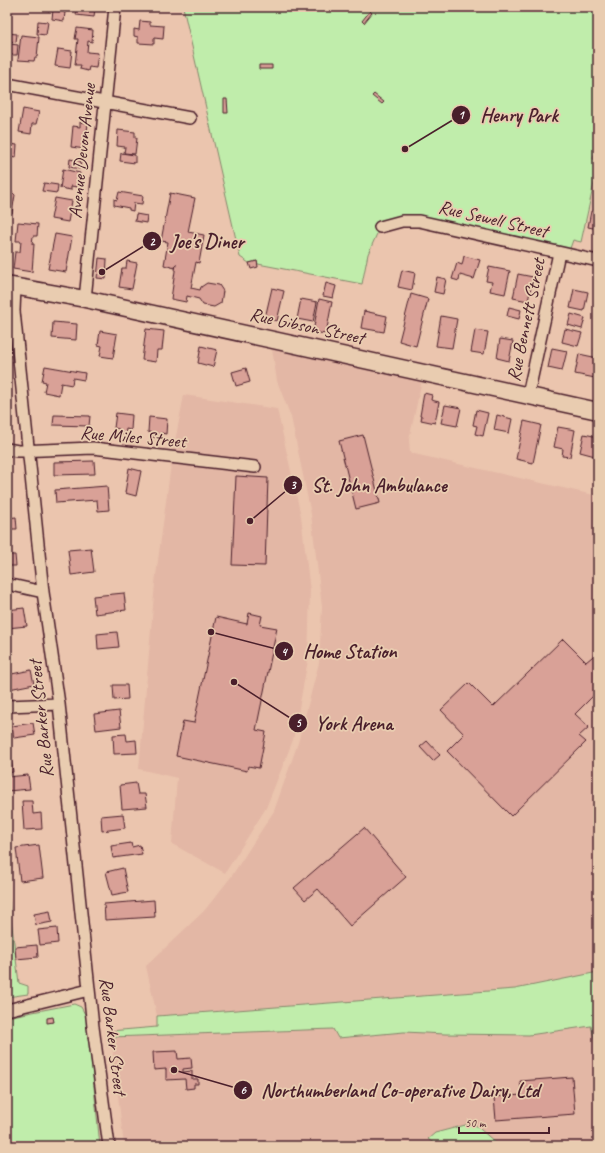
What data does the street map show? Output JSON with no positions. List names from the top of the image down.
{
  "streets": {
    "main road": ["Rue Gibson Street"],
    "street": [
      "Avenue Devon Avenue",
      "Rue Sewell Street",
      "Rue Bennett Street",
      "Rue Miles Street",
      "Rue Barker Street"
    ]
  },
  "crossings": [
    ["Avenue Devon Avenue", "Rue Gibson Street"],
    ["Rue Sewell Street", "Rue Bennett Street"],
    ["Rue Bennett Street", "Rue Gibson Street"],
    ["Rue Gibson Street", "Rue Barker Street"],
    ["Rue Miles Street", "Rue Barker Street"]
  ],
  "places": [
    "Henry Park",
    "Joe's Diner",
    "St. John Ambulance",
    "Home Station",
    "York Arena",
    "Northumberland Co-operative Dairy, Ltd"
  ],
  "scale_bar": "50 m"
}
